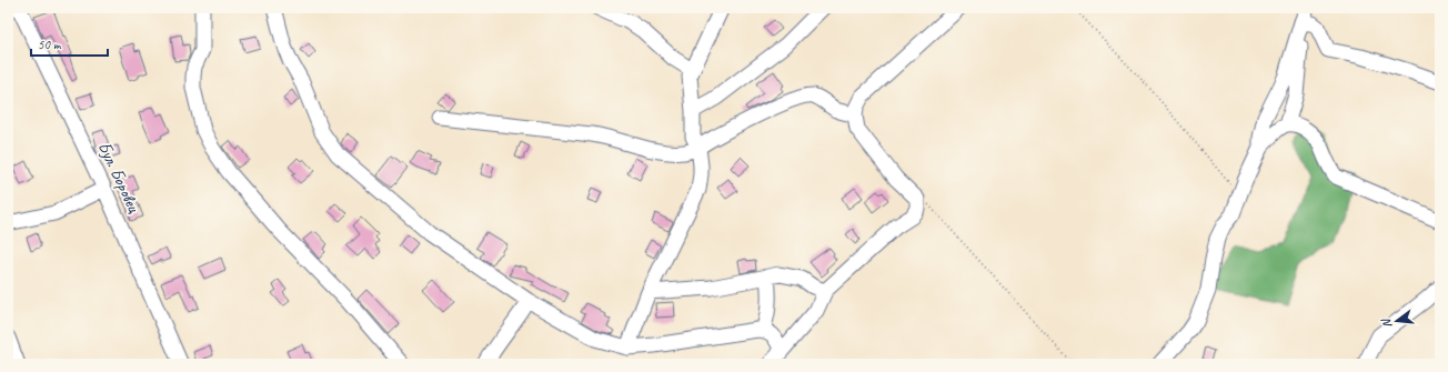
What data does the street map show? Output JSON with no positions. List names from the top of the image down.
{
  "streets": {
    "street": ["Бул. Боровец"]
  },
  "scale_bar": "50 m",
  "north": "left"
}
